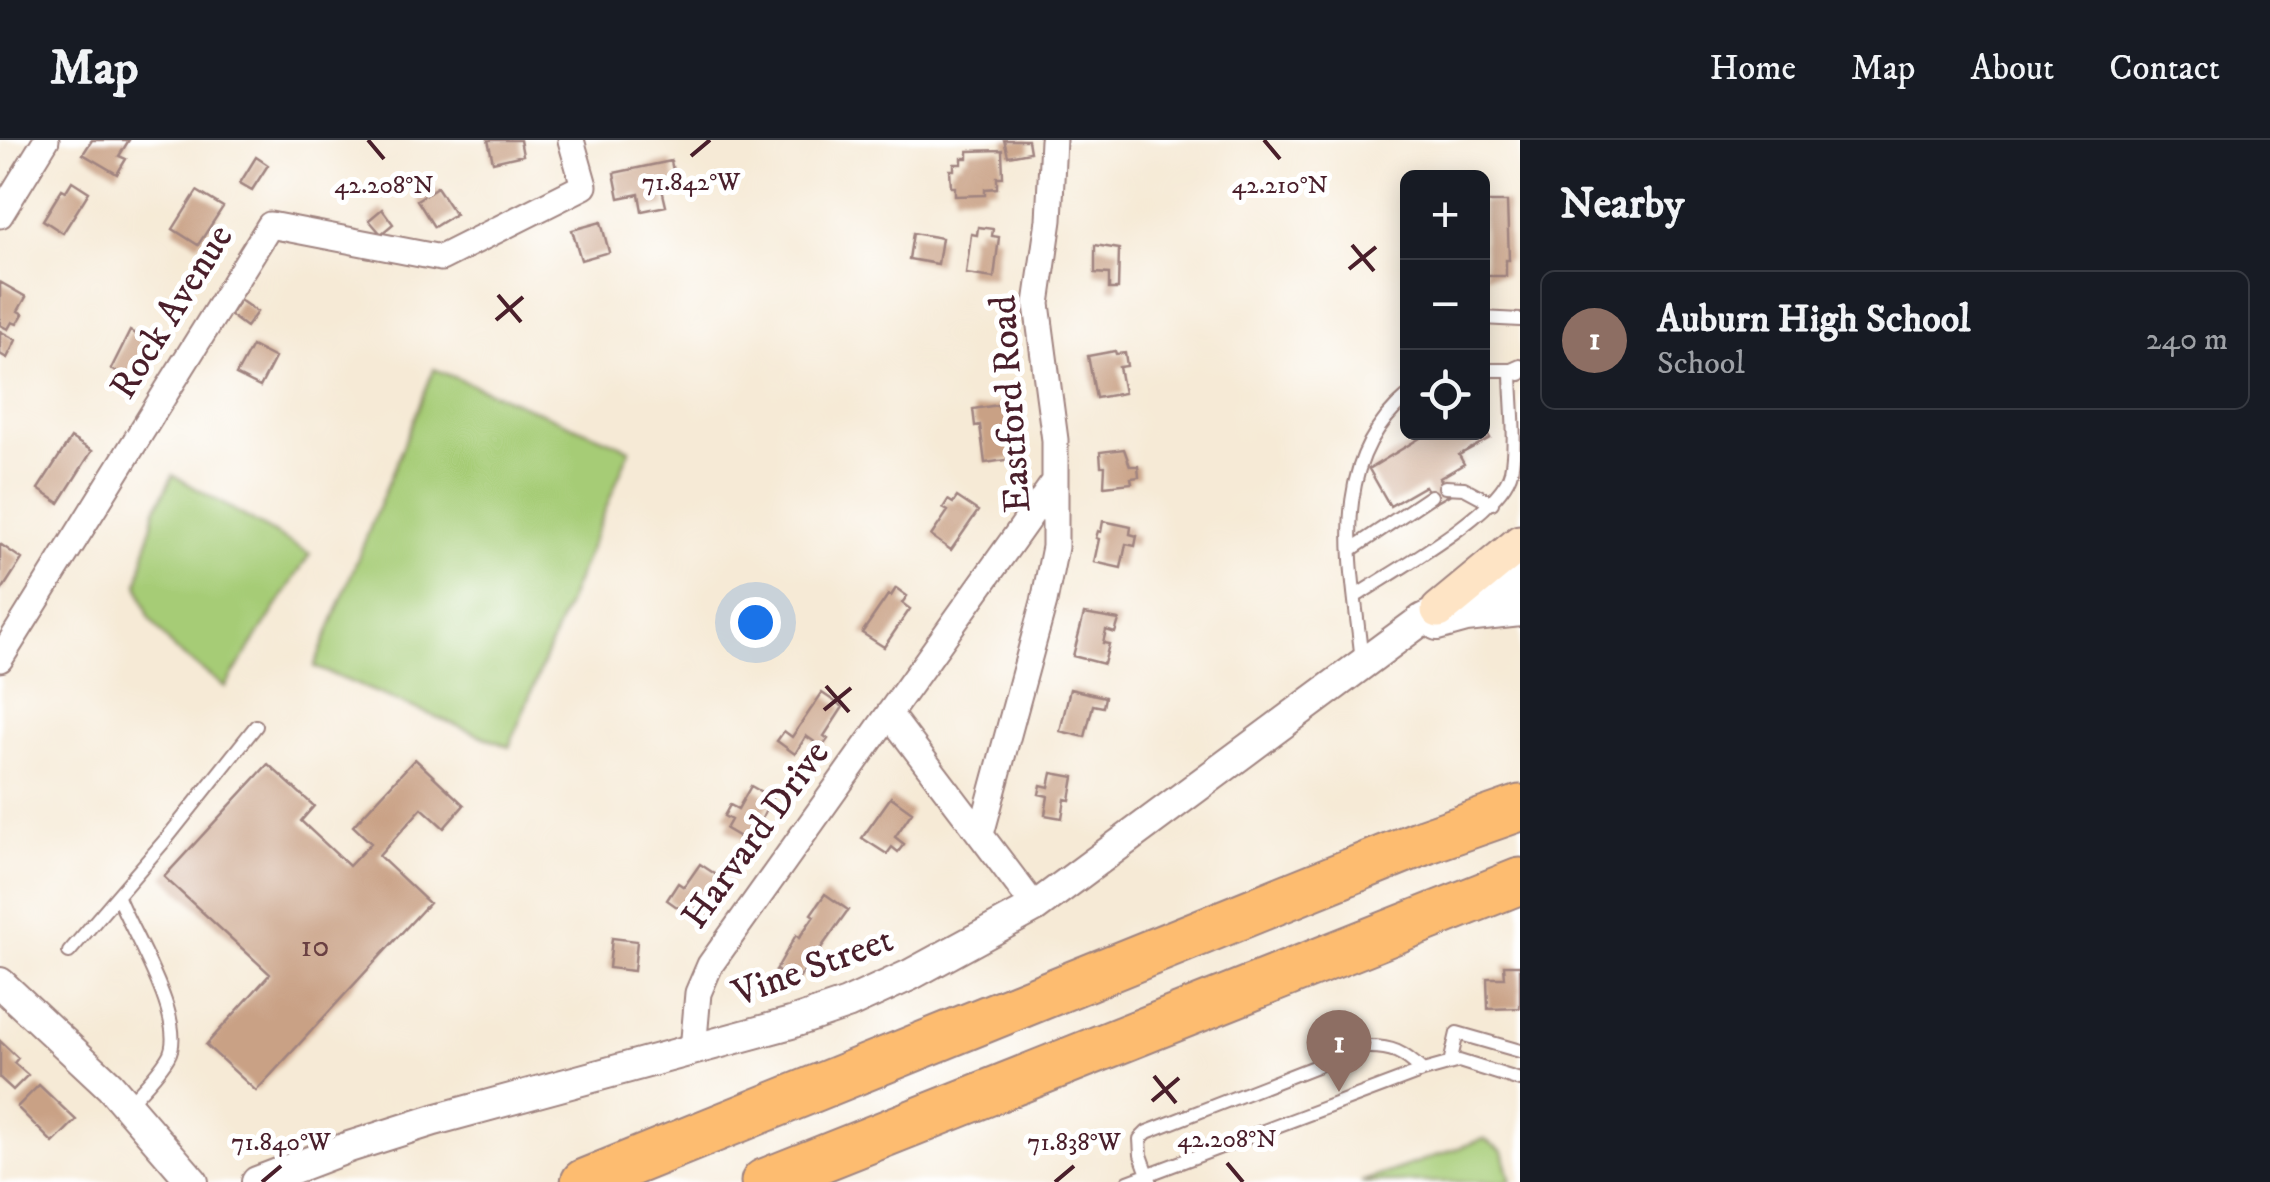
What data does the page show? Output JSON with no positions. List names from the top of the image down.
{
  "streets": {
    "street": [
      "Rock Avenue",
      "Eastford Road",
      "Harvard Drive",
      "Vine Street"
    ]
  },
  "crossings": [
    ["Eastford Road", "Harvard Drive"],
    ["Harvard Drive", "Vine Street"]
  ],
  "house_numbers": ["10"],
  "page": {
    "header": "Map",
    "nav": [
      "Home",
      "Map",
      "About",
      "Contact"
    ],
    "heading": "Nearby",
    "map_buttons": ["+", "−"],
    "list": [
      {
        "mark": "1",
        "name": "Auburn High School",
        "note": "School",
        "value": "240 m"
      }
    ],
    "pins": "1"
  },
  "coordinates": [
    "71.842°W",
    "42.208°N",
    "42.210°N",
    "71.840°W",
    "71.838°W"
  ]
}
